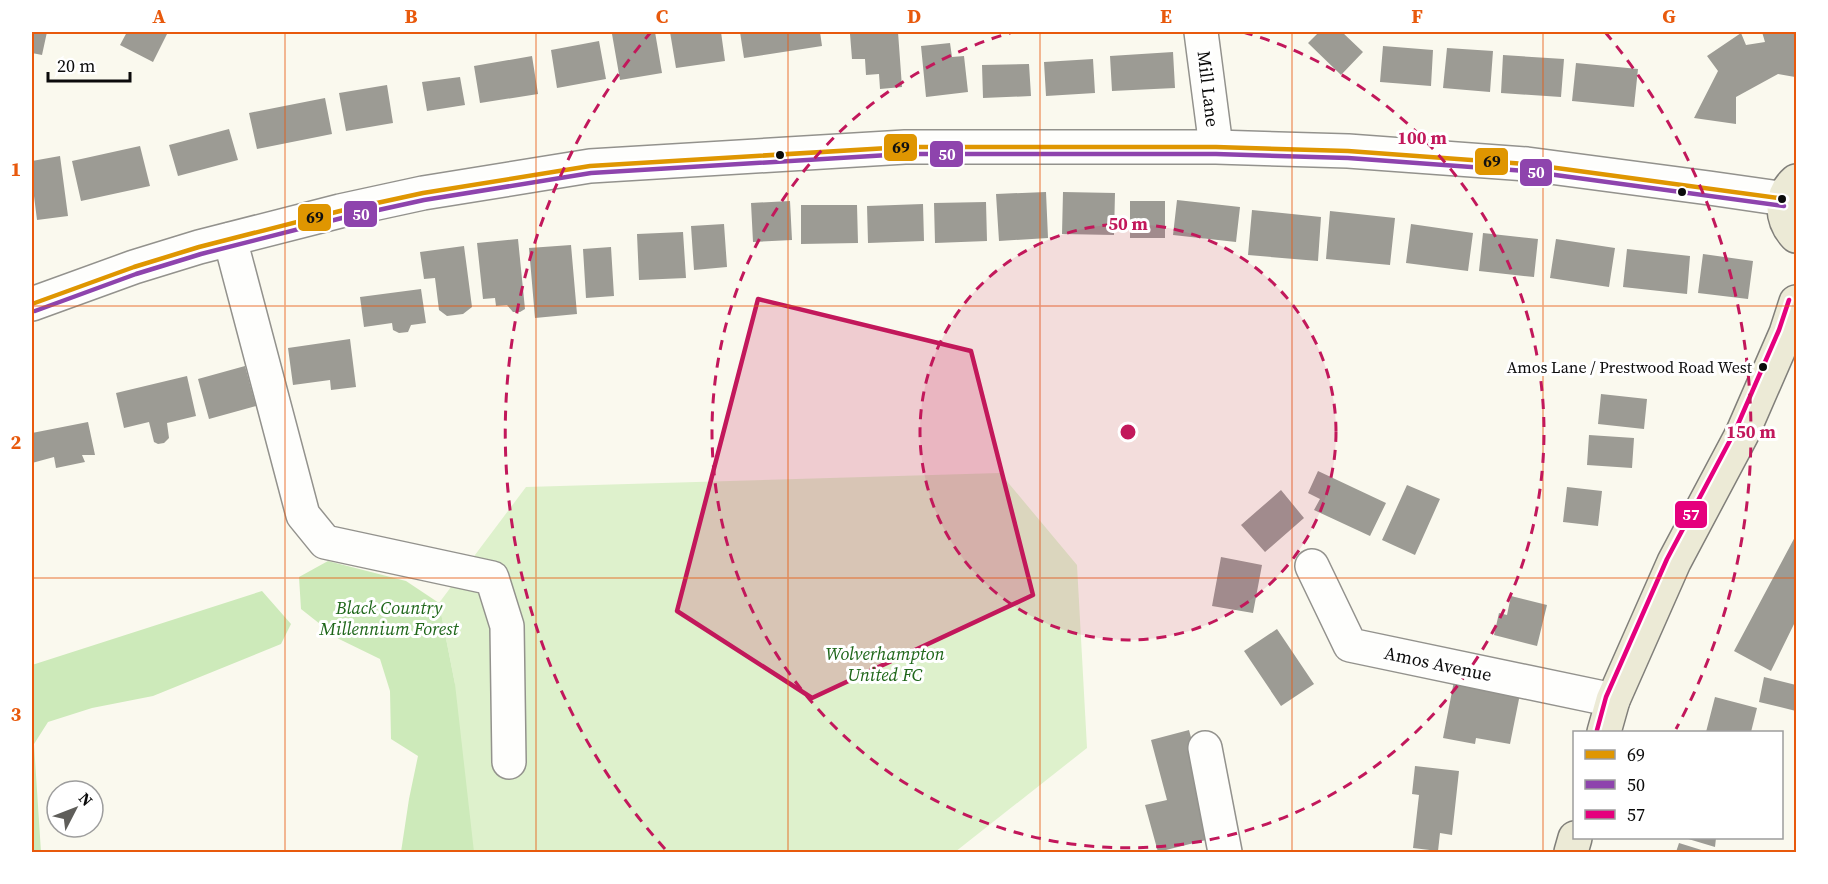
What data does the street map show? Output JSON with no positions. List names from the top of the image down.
{
  "streets": {
    "street": ["Mill Lane", "Amos Avenue"]
  },
  "parks": ["Black Country Millennium Forest", "Wolverhampton United FC"],
  "places": ["Amos Lane / Prestwood Road West"],
  "lines": ["transit line 69", "transit line 50", "transit line 57"],
  "legend": ["69", "50", "57"],
  "scale_bar": "20 m",
  "north": "top right",
  "grid": {
    "columns": [
      "A",
      "B",
      "C",
      "D",
      "E",
      "F",
      "G"
    ],
    "rows": ["1", "2", "3"]
  },
  "rings": ["100 m", "50 m", "150 m"]
}
